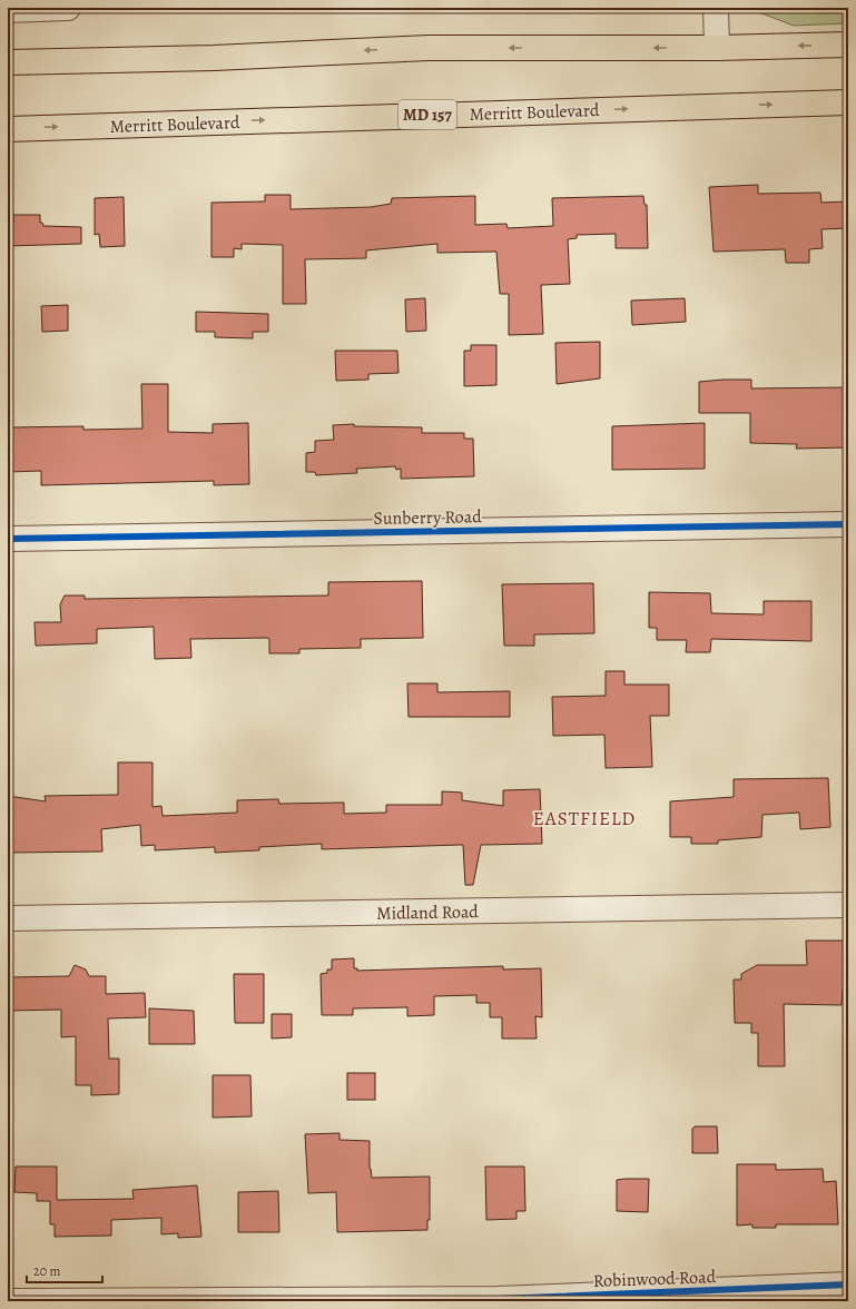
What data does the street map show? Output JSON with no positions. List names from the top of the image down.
{
  "streets": {
    "main road": ["Merritt Boulevard", "MD 157"],
    "street": ["Sunberry Road", "Midland Road", "Robinwood Road"]
  },
  "districts": ["EASTFIELD"],
  "scale_bar": "20 m"
}
